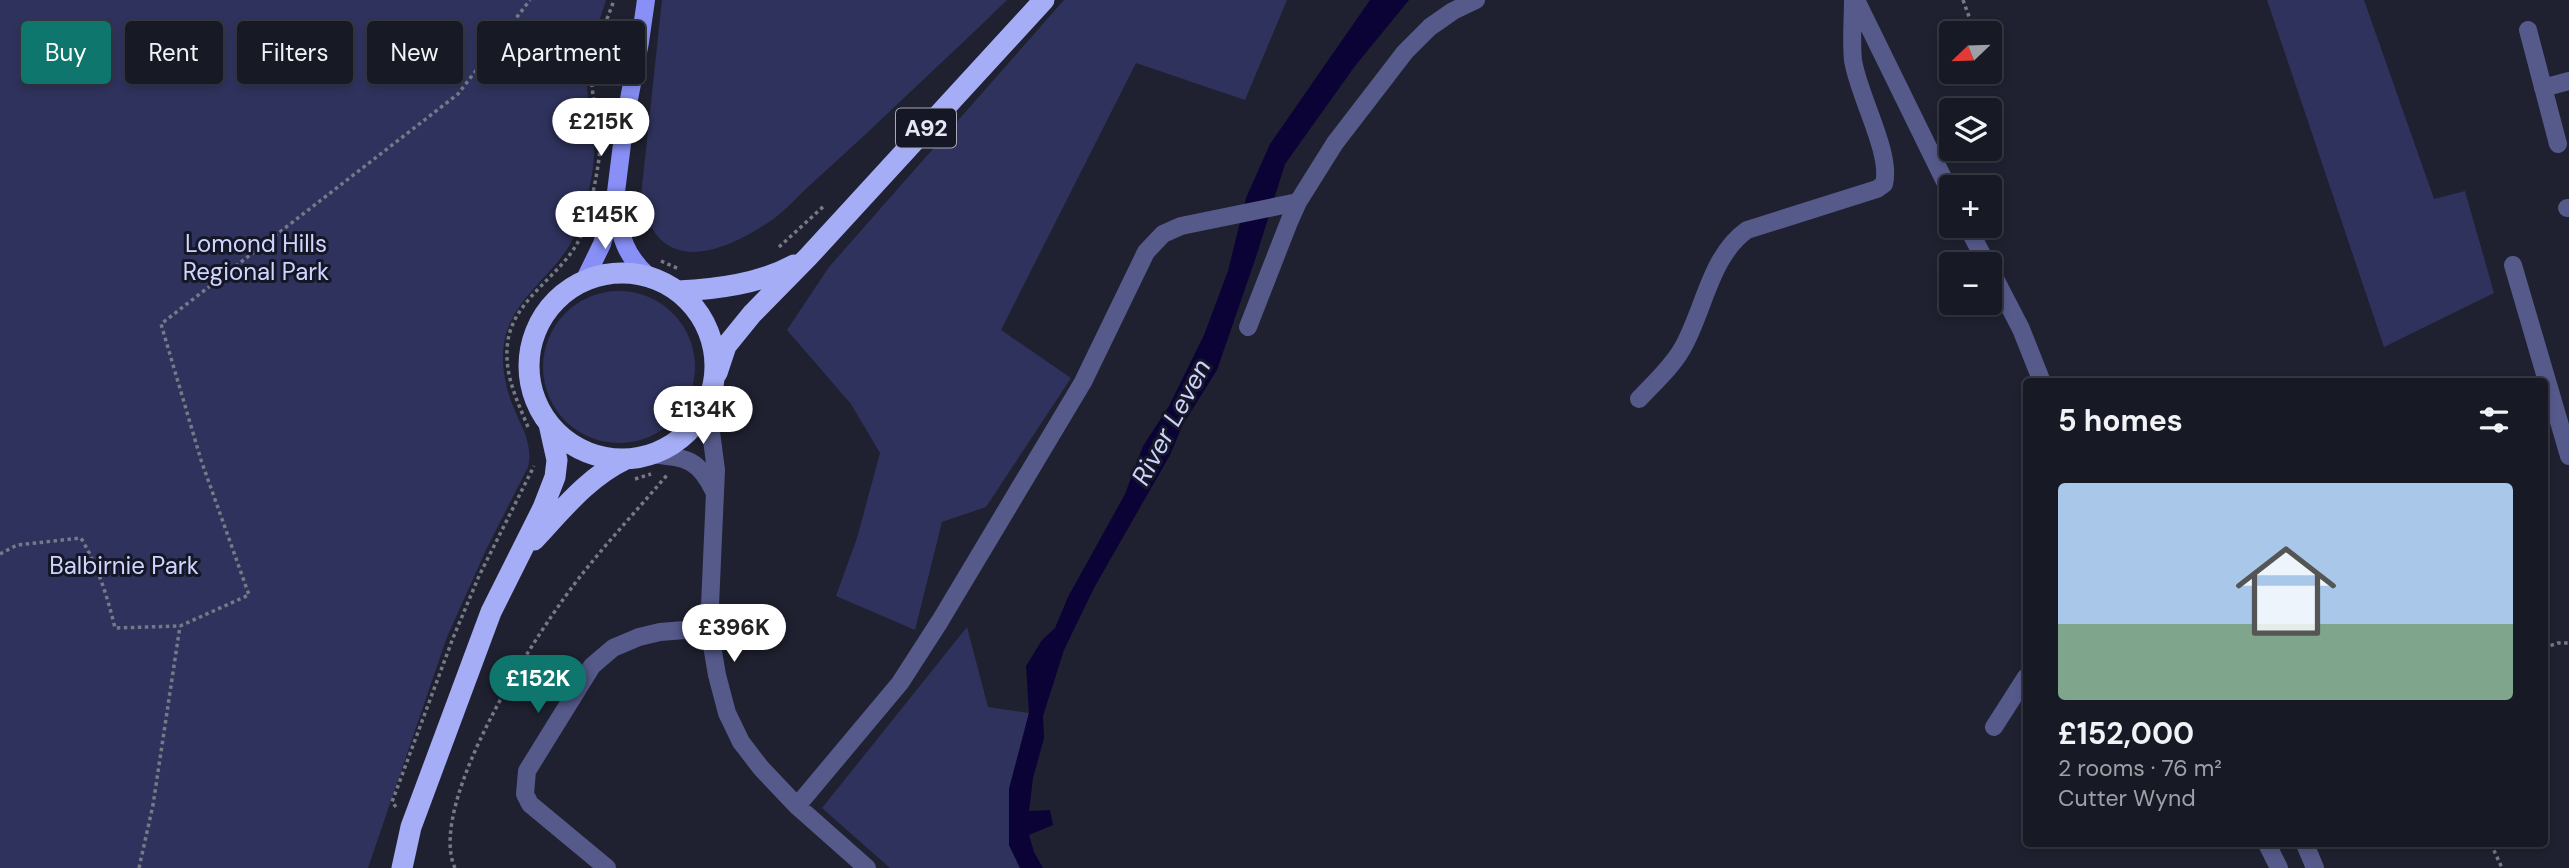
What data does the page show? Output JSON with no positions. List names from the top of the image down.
{
  "streets": {
    "highway": ["A92"]
  },
  "water": ["River Leven"],
  "parks": ["Lomond Hills Regional Park", "Balbirnie Park"],
  "north": "bottom left",
  "page": {
    "map_buttons": ["+", "−"],
    "chip": [
      "Buy",
      "Rent",
      "Filters",
      "New",
      "Apartment"
    ],
    "price": [
      "£215K",
      "£145K",
      "£134K",
      "£396K",
      "£152K"
    ],
    "heading": "5 homes",
    "list": [
      {
        "name": "£152,000",
        "note": "2 rooms · 76 m² · Cutter Wynd"
      }
    ]
  }
}
